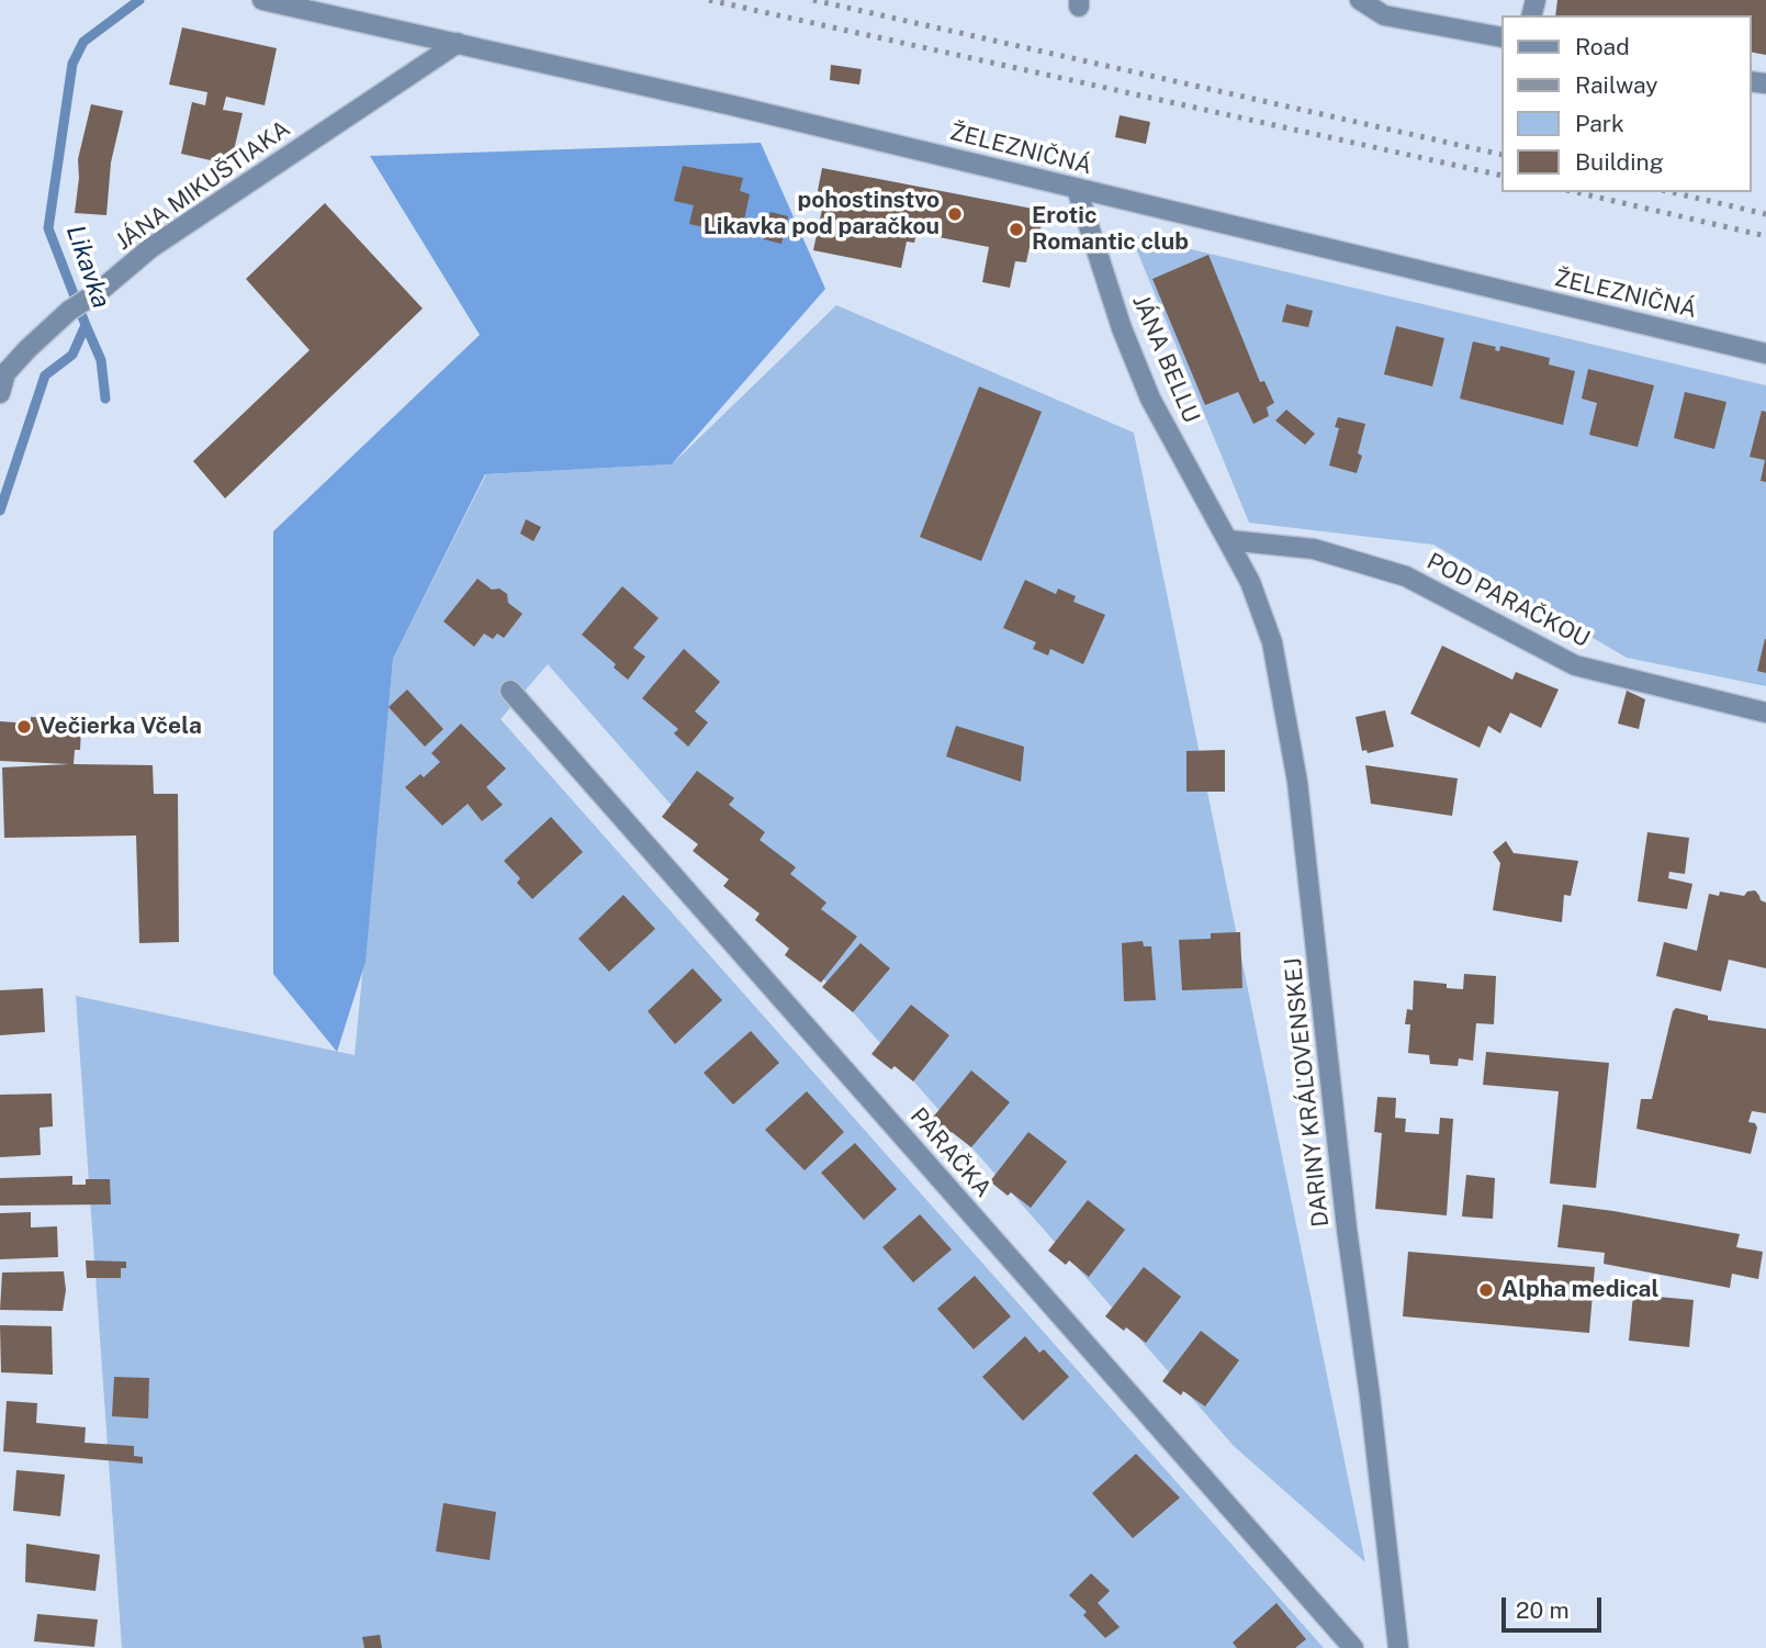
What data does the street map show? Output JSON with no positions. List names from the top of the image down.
{
  "streets": {
    "street": [
      "ŽELEZNIČNÁ",
      "JÁNA MIKUŠTIAKA",
      "JÁNA BELLU",
      "POD PARAČKOU",
      "DARINY KRÁĽOVENSKEJ",
      "PARAČKA"
    ]
  },
  "crossings": [
    ["ŽELEZNIČNÁ", "JÁNA MIKUŠTIAKA"],
    ["ŽELEZNIČNÁ", "JÁNA BELLU"],
    ["JÁNA BELLU", "POD PARAČKOU"],
    ["JÁNA BELLU", "DARINY KRÁĽOVENSKEJ"],
    ["POD PARAČKOU", "DARINY KRÁĽOVENSKEJ"]
  ],
  "water": ["Likavka"],
  "places": [
    "pohostinstvo Likavka pod paračkou",
    "Erotic Romantic club",
    "Večierka Včela",
    "Alpha medical"
  ],
  "legend": [
    "Road",
    "Railway",
    "Park",
    "Building"
  ],
  "scale_bar": "20 m"
}
